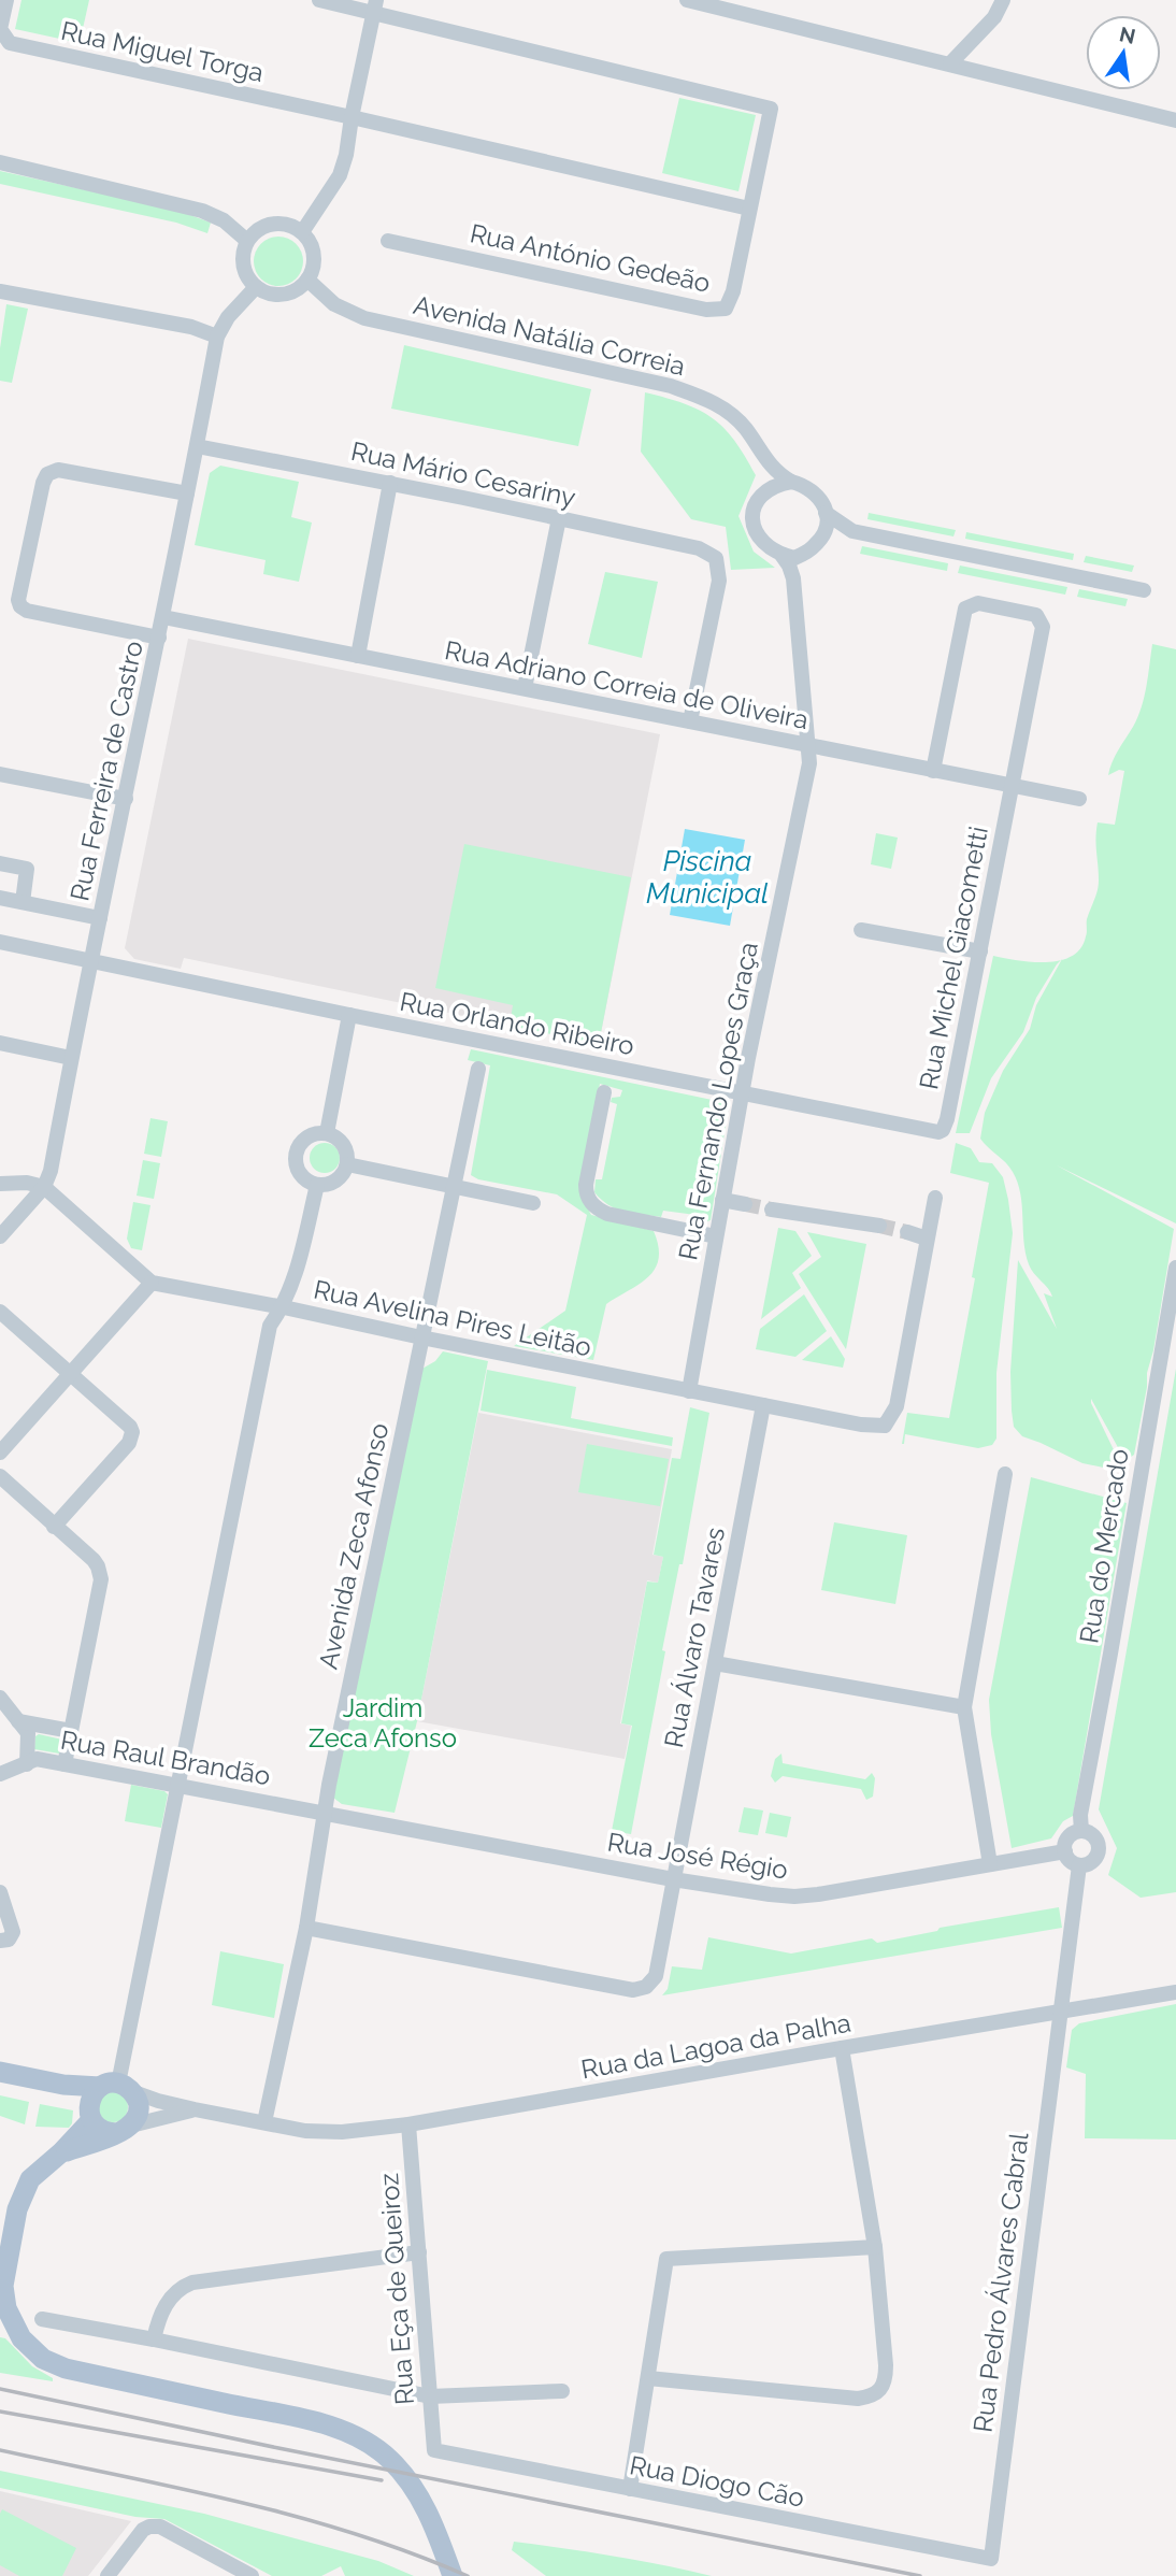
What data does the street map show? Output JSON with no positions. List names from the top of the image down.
{
  "streets": {
    "street": [
      "Rua Miguel Torga",
      "Rua António Gedeão",
      "Avenida Natália Correia",
      "Rua Mário Cesariny",
      "Rua Adriano Correia de Oliveira",
      "Rua Ferreira de Castro",
      "Rua Michel Giacometti",
      "Rua Orlando Ribeiro",
      "Rua Fernando Lopes Graça",
      "Rua Avelina Pires Leitão",
      "Avenida Zeca Afonso",
      "Rua do Mercado",
      "Rua Álvaro Tavares",
      "Rua Raul Brandão",
      "Rua José Régio",
      "Rua da Lagoa da Palha",
      "Rua Pedro Álvares Cabral",
      "Rua Eça de Queiroz",
      "Rua Diogo Cão"
    ]
  },
  "crossings": [
    ["Rua Miguel Torga", "Rua António Gedeão"],
    ["Avenida Natália Correia", "Rua Ferreira de Castro"],
    ["Avenida Natália Correia", "Rua Fernando Lopes Graça"],
    ["Rua Mário Cesariny", "Rua Adriano Correia de Oliveira"],
    ["Rua Mário Cesariny", "Rua Ferreira de Castro"],
    ["Rua Adriano Correia de Oliveira", "Rua Ferreira de Castro"],
    ["Rua Adriano Correia de Oliveira", "Rua Michel Giacometti"],
    ["Rua Adriano Correia de Oliveira", "Rua Fernando Lopes Graça"],
    ["Rua Ferreira de Castro", "Rua Orlando Ribeiro"],
    ["Rua Michel Giacometti", "Rua Orlando Ribeiro"],
    ["Rua Orlando Ribeiro", "Rua Fernando Lopes Graça"],
    ["Rua Fernando Lopes Graça", "Rua Avelina Pires Leitão"],
    ["Rua Avelina Pires Leitão", "Avenida Zeca Afonso"],
    ["Rua Avelina Pires Leitão", "Rua Álvaro Tavares"],
    ["Avenida Zeca Afonso", "Rua Álvaro Tavares"],
    ["Avenida Zeca Afonso", "Rua Raul Brandão"],
    ["Avenida Zeca Afonso", "Rua José Régio"],
    ["Avenida Zeca Afonso", "Rua da Lagoa da Palha"],
    ["Rua do Mercado", "Rua José Régio"],
    ["Rua Álvaro Tavares", "Rua José Régio"],
    ["Rua Raul Brandão", "Rua José Régio"],
    ["Rua da Lagoa da Palha", "Rua Pedro Álvares Cabral"],
    ["Rua da Lagoa da Palha", "Rua Eça de Queiroz"],
    ["Rua Pedro Álvares Cabral", "Rua Diogo Cão"],
    ["Rua Eça de Queiroz", "Rua Diogo Cão"]
  ],
  "water": ["Piscina Municipal"],
  "parks": ["Jardim Zeca Afonso"],
  "north": "top"
}
